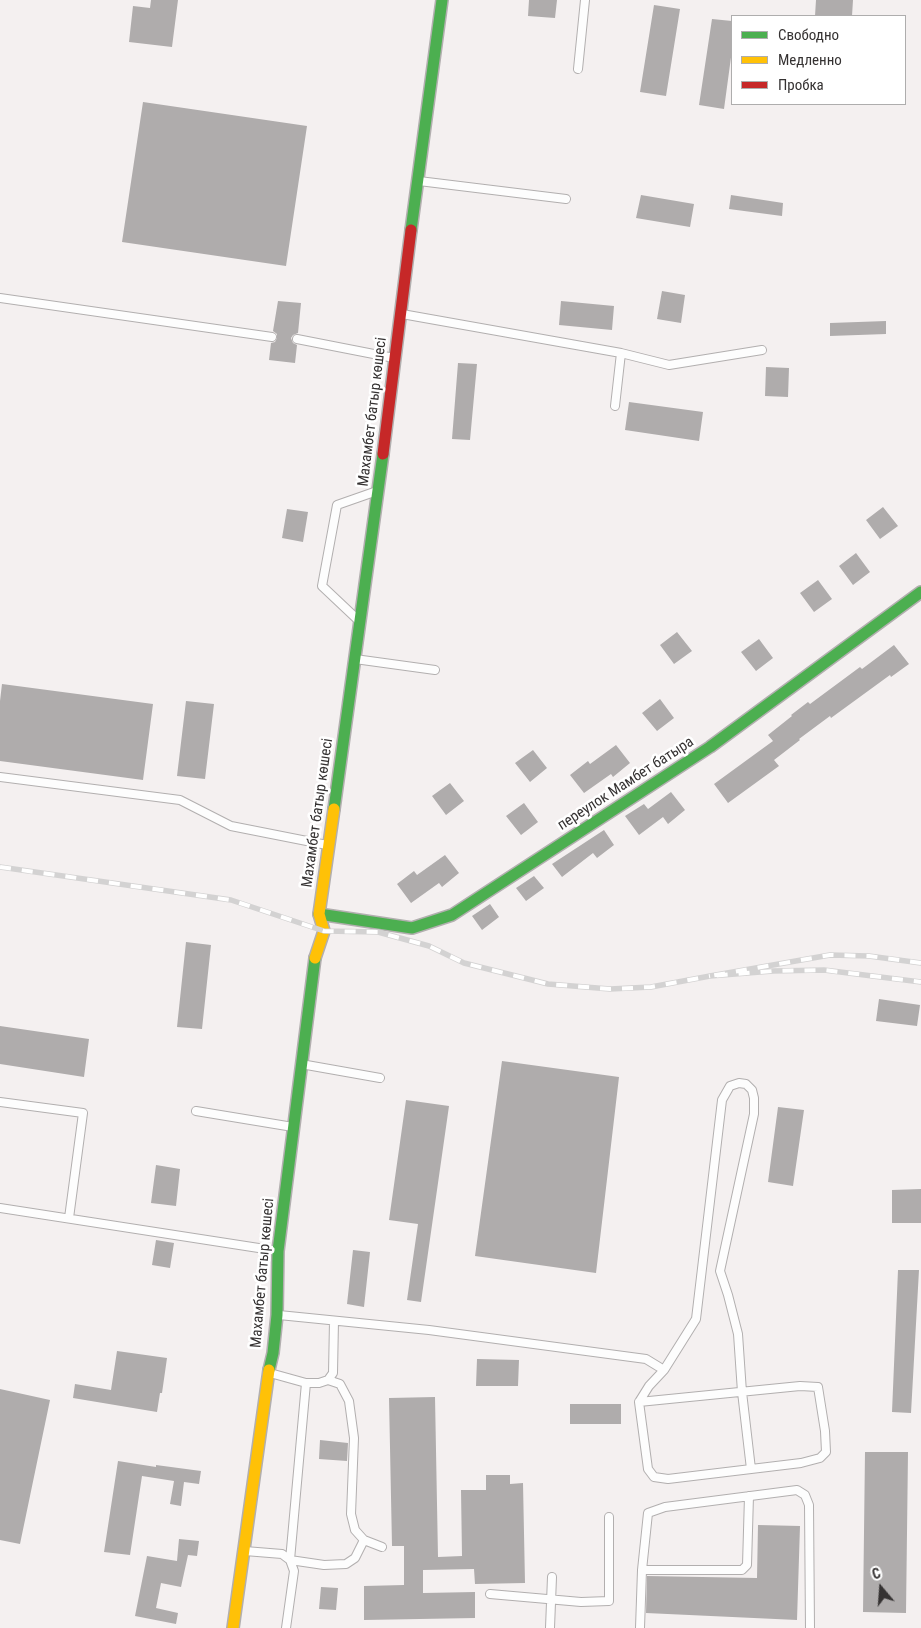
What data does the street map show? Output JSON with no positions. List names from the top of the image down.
{
  "streets": {
    "street": ["Махамбет батыр көшесі", "переулок Мамбет батыра"]
  },
  "crossings": [
    ["Махамбет батыр көшесі", "переулок Мамбет батыра"]
  ],
  "legend": ["Свободно", "Медленно", "Пробка"],
  "north": "top"
}
